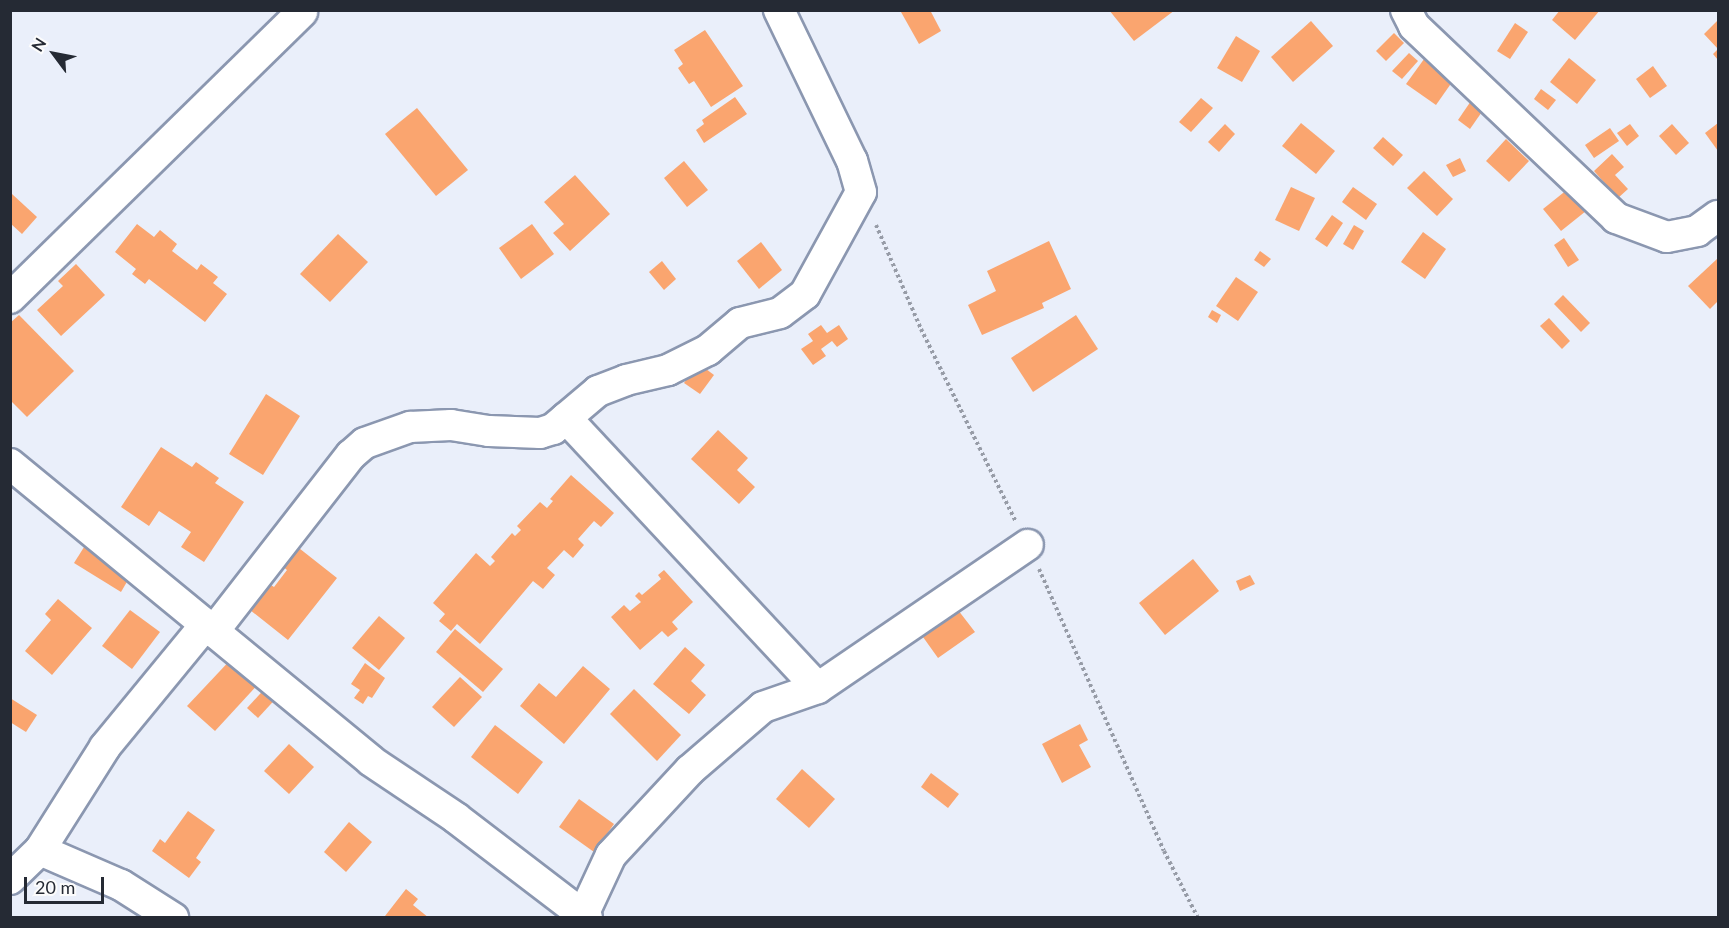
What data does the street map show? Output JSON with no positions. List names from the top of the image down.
{
  "scale_bar": "20 m",
  "north": "top left"
}
